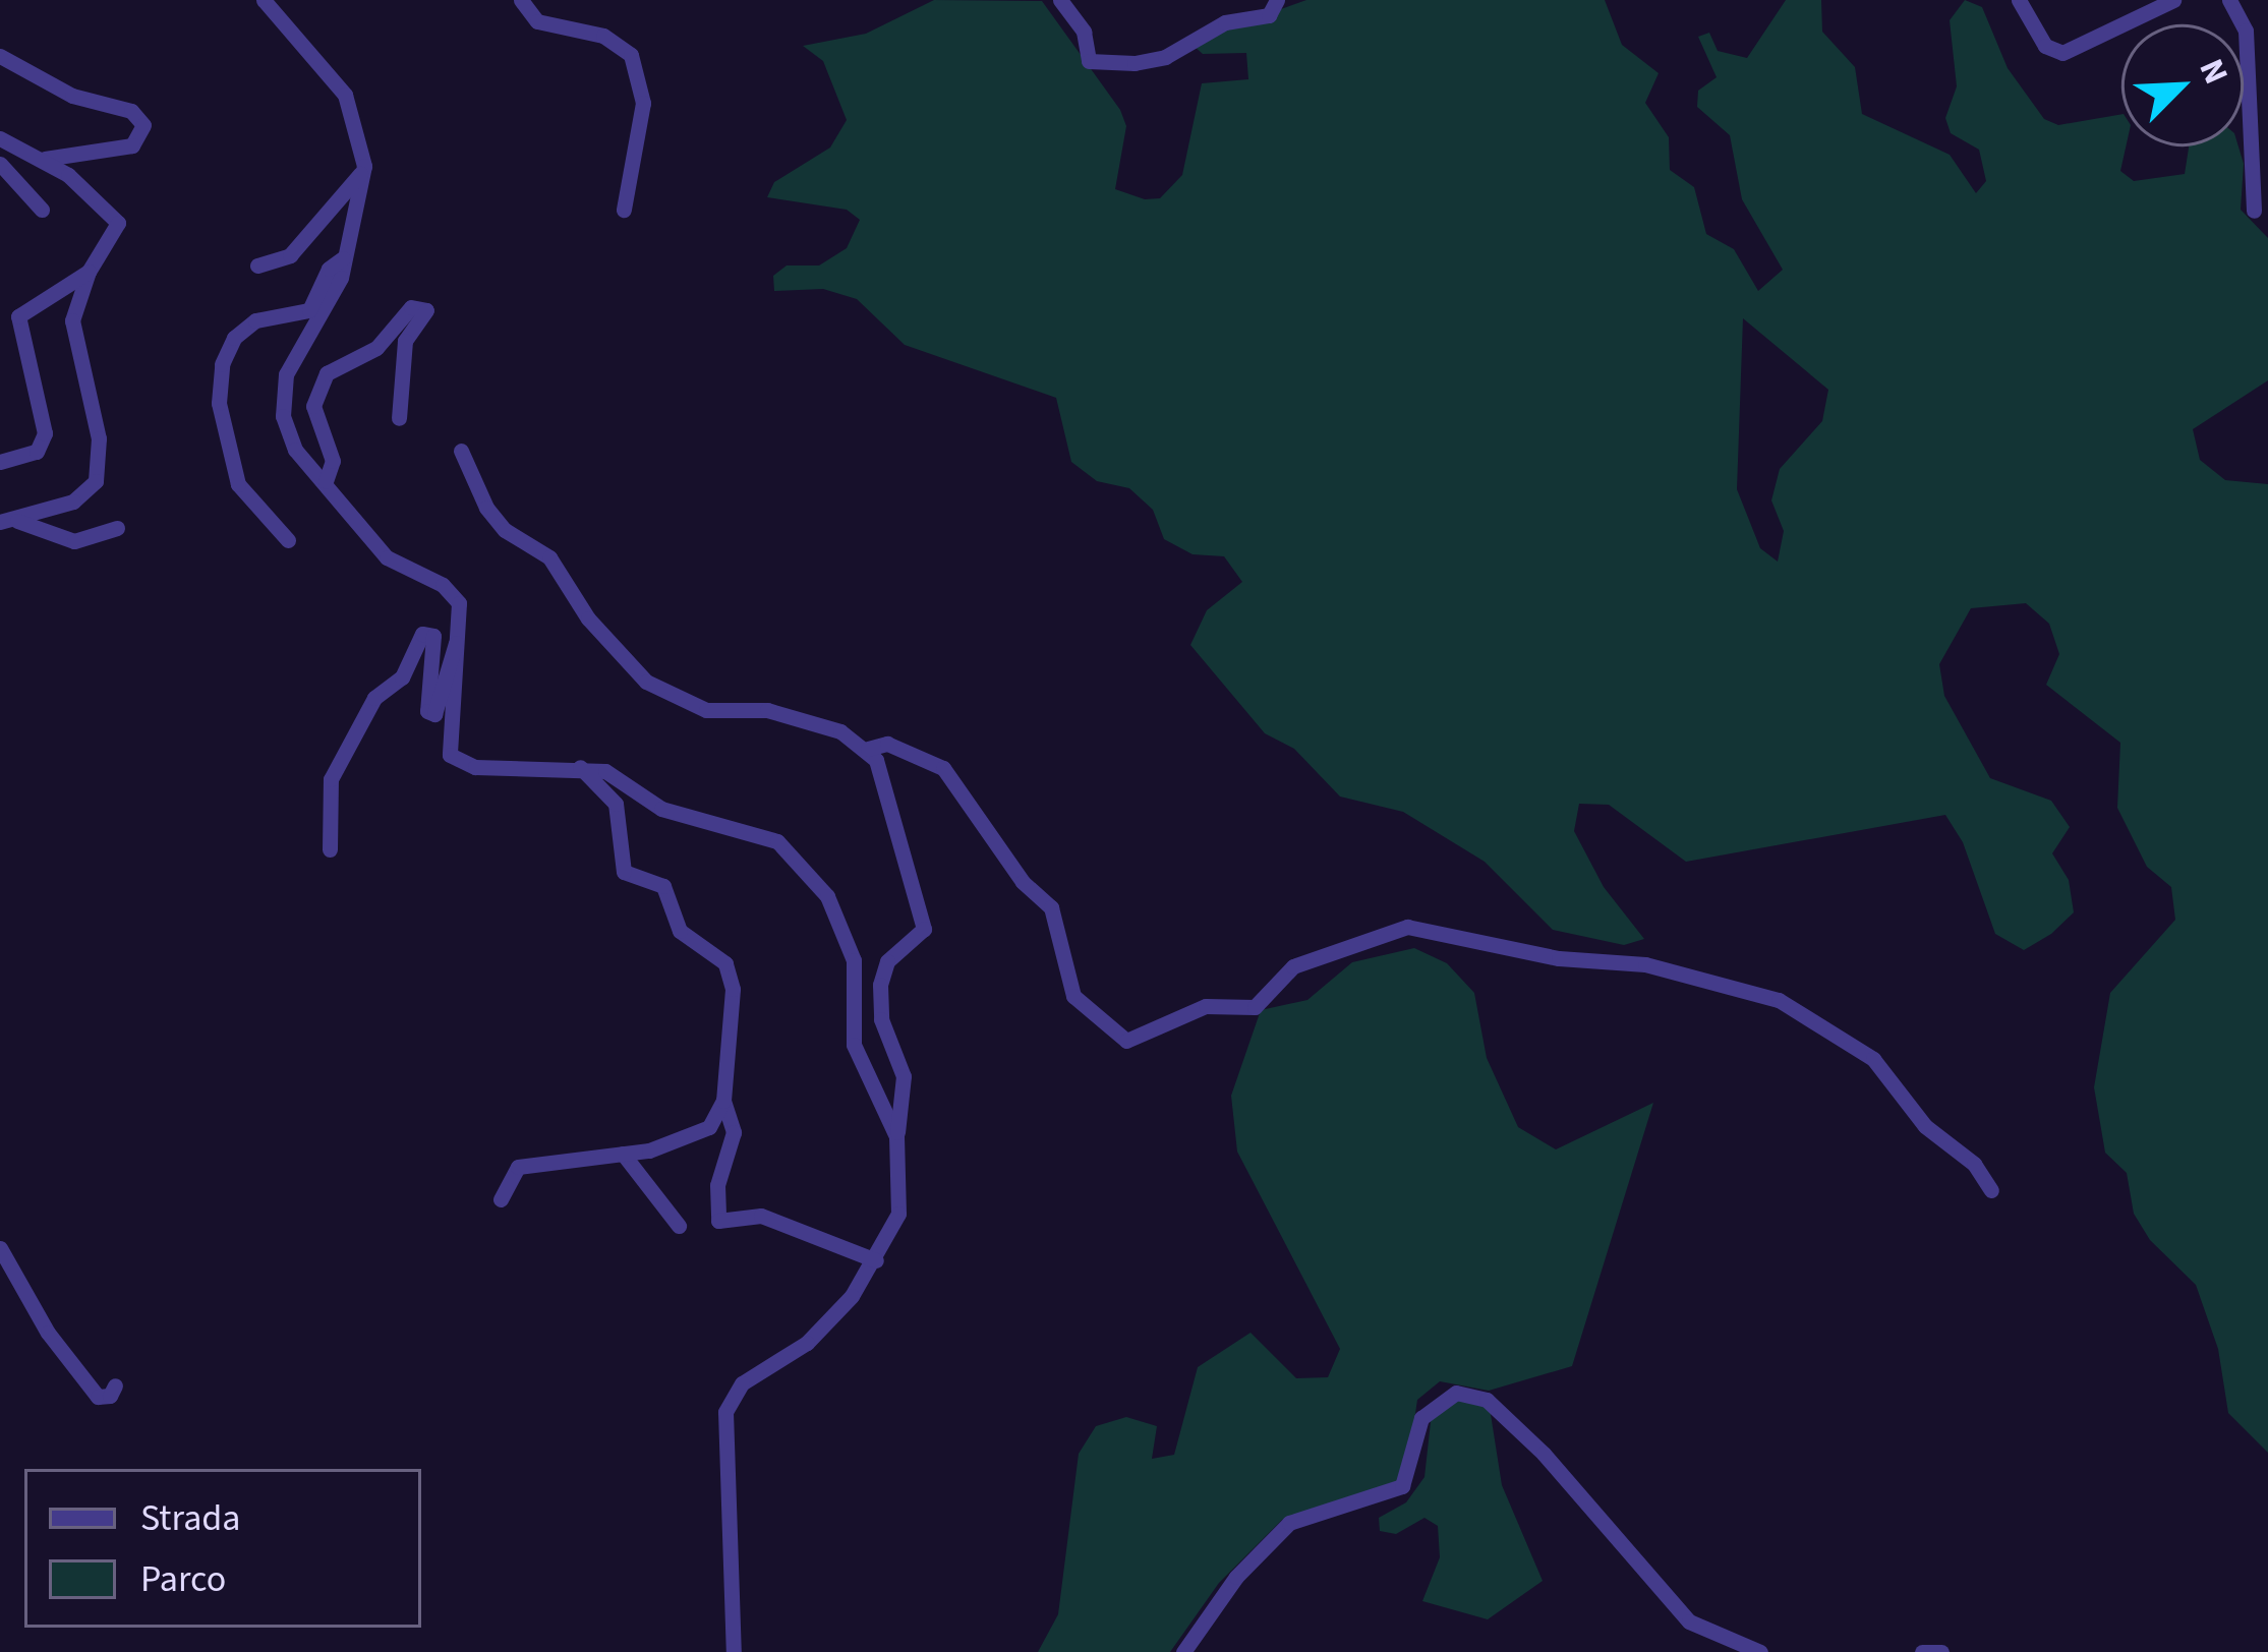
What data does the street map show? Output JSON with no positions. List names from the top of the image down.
{
  "legend": ["Strada", "Parco"],
  "north": "top right"
}
